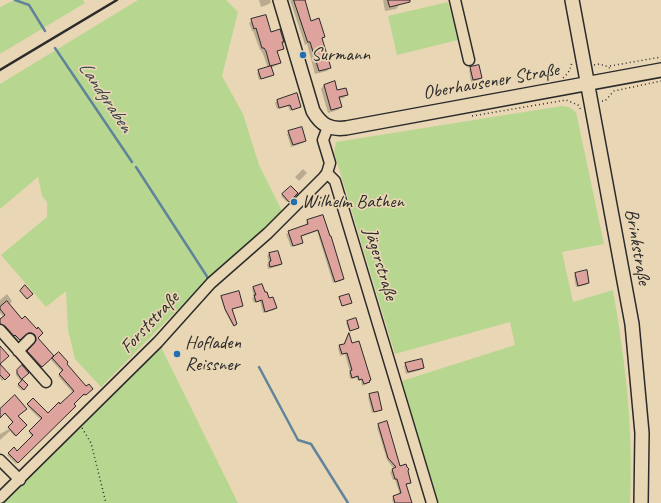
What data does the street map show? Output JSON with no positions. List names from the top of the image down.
{
  "streets": {
    "main road": ["Oberhausener Straße", "Brinkstraße"],
    "street": ["Jägerstraße", "Forststraße"]
  },
  "crossings": [
    ["Oberhausener Straße", "Brinkstraße"],
    ["Jägerstraße", "Forststraße"]
  ],
  "water": ["Landgraben"],
  "places": ["Surmann", "Wilhelm Bathen", "Hofladen Reissner"]
}
